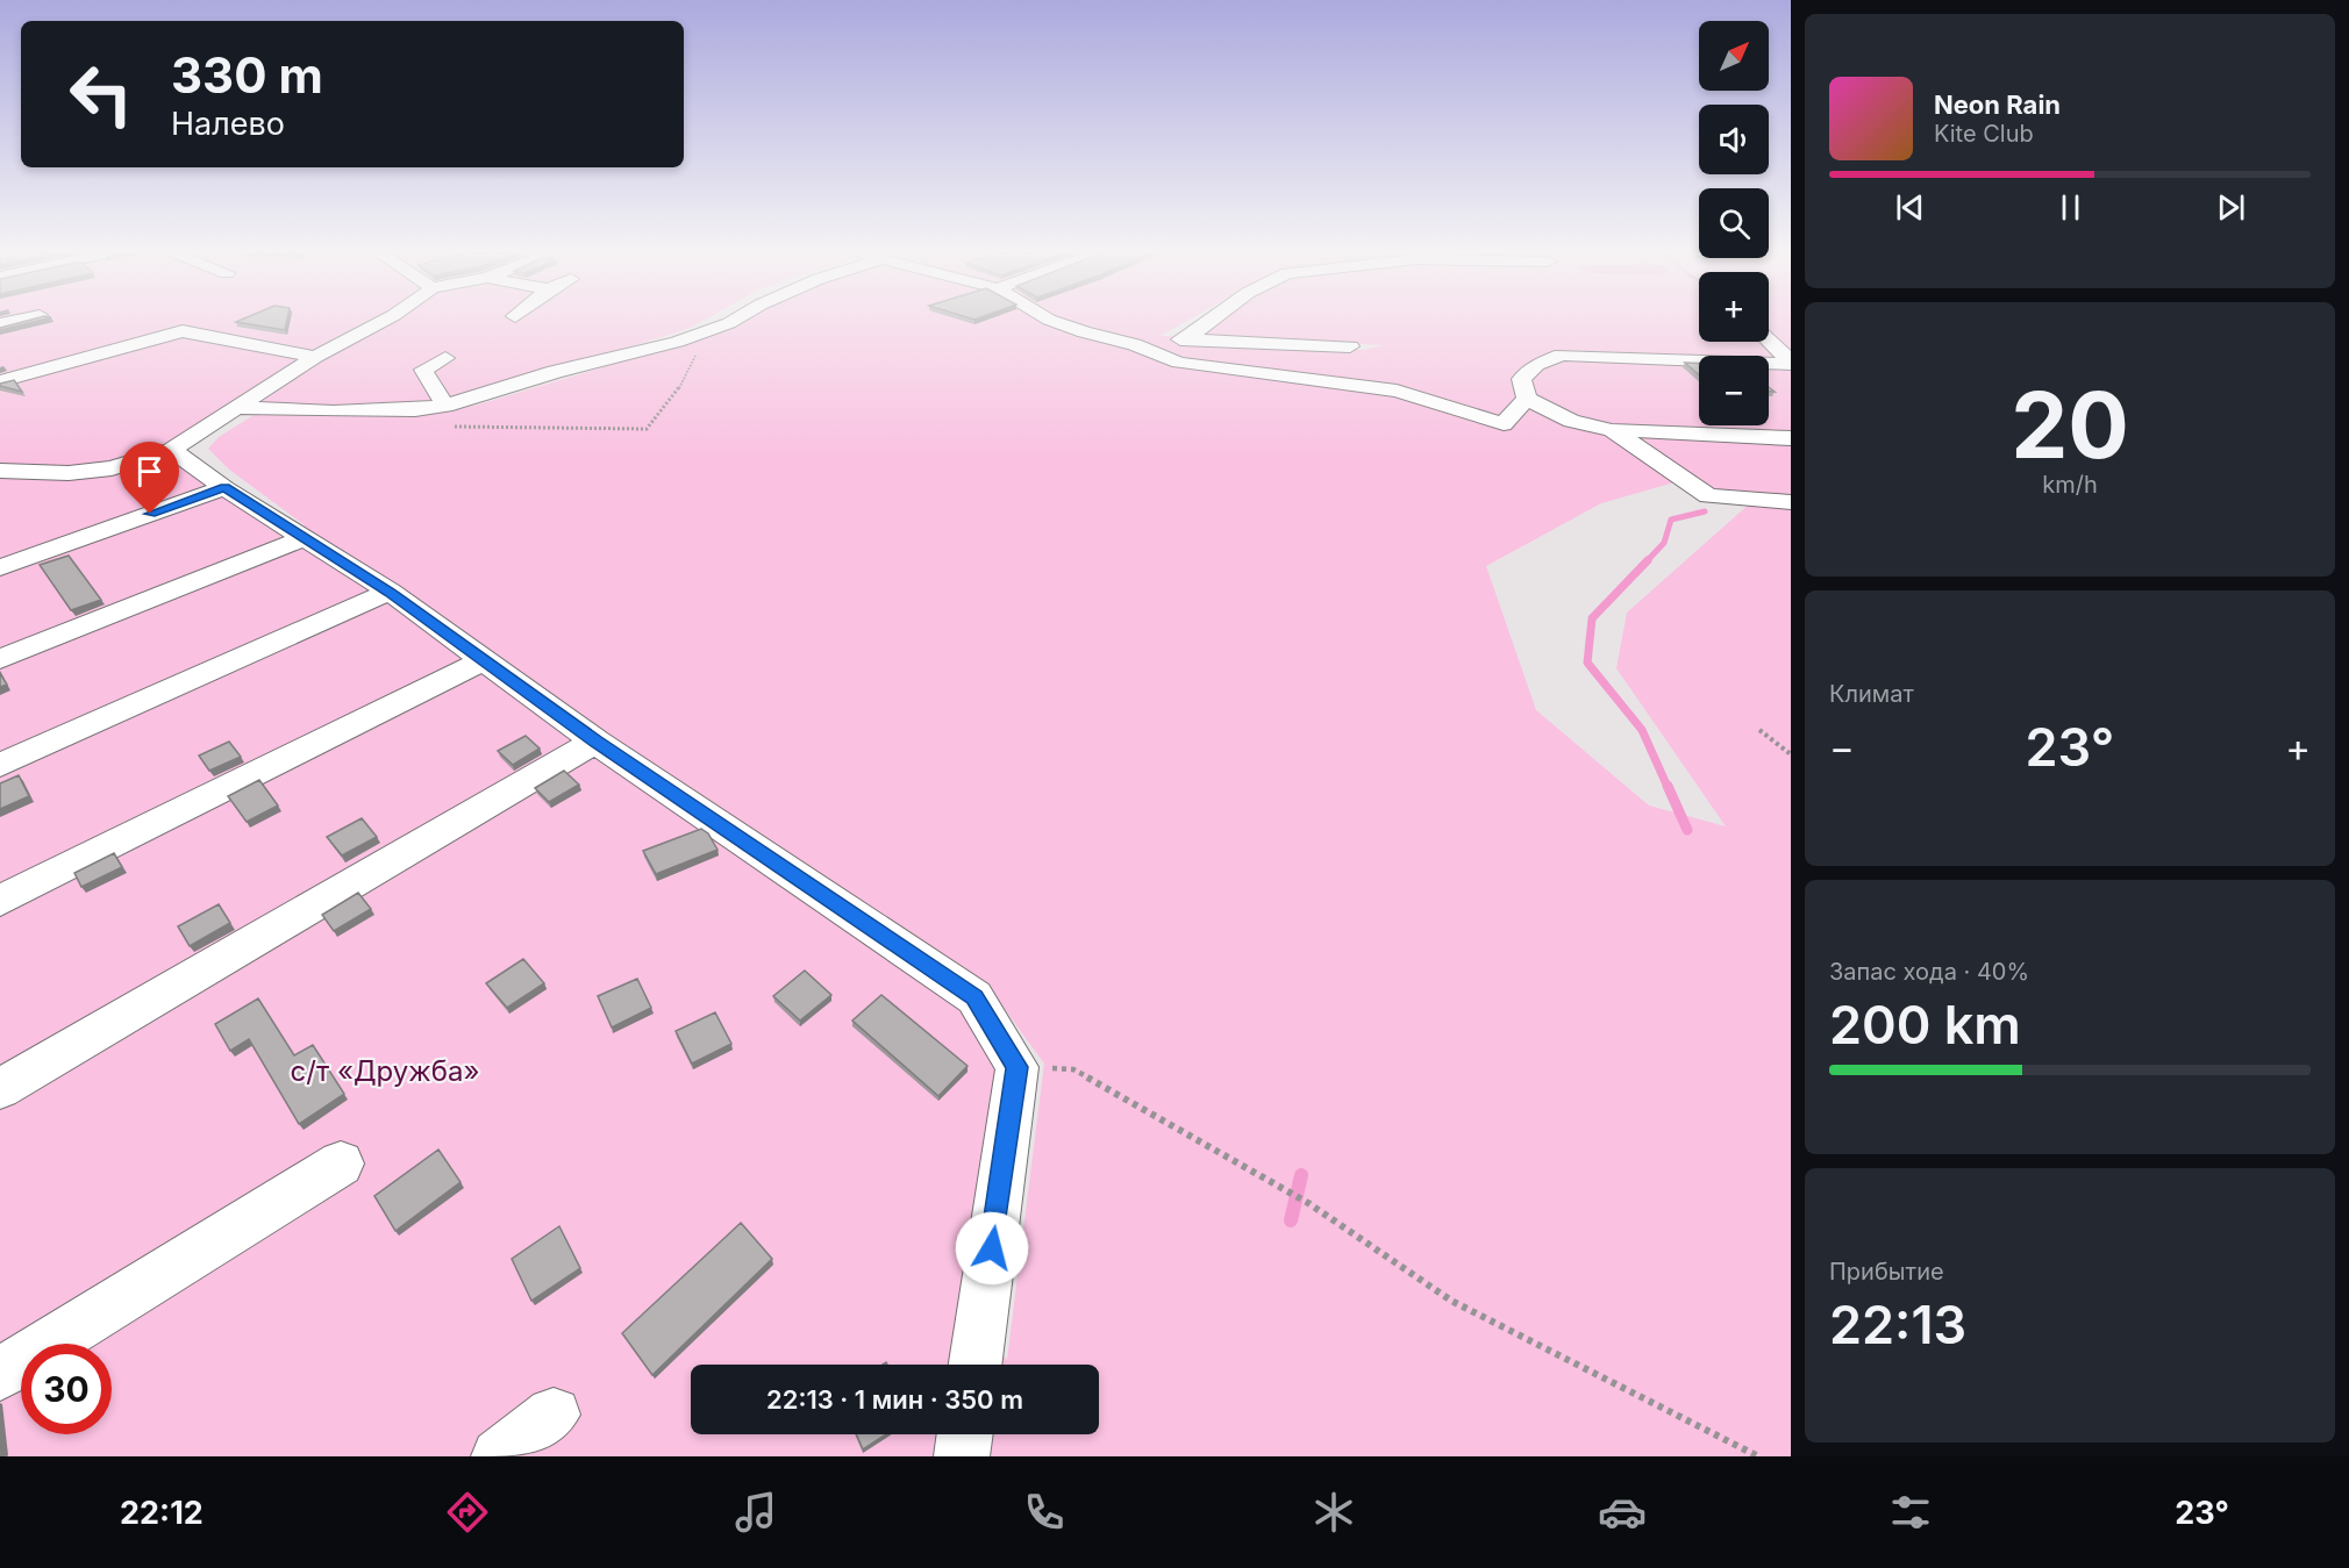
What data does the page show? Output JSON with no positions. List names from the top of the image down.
{
  "parks": ["с/т «Дружба»"],
  "north": "top right",
  "page": {
    "map_buttons": ["+", "−"],
    "turn": ["330 m", "Налево"],
    "song": ["Neon Rain", "Kite Club"],
    "tile": [
      ["20", "km/h"],
      "Климат",
      ["Запас хода · 40%", "200 km"],
      ["Прибытие", "22:13"]
    ],
    "heat": ["−", "23°", "+"],
    "limit": "30",
    "trip": "22:13 · 1 мин · 350 m",
    "tabs": ["22:12", "23°"]
  }
}
